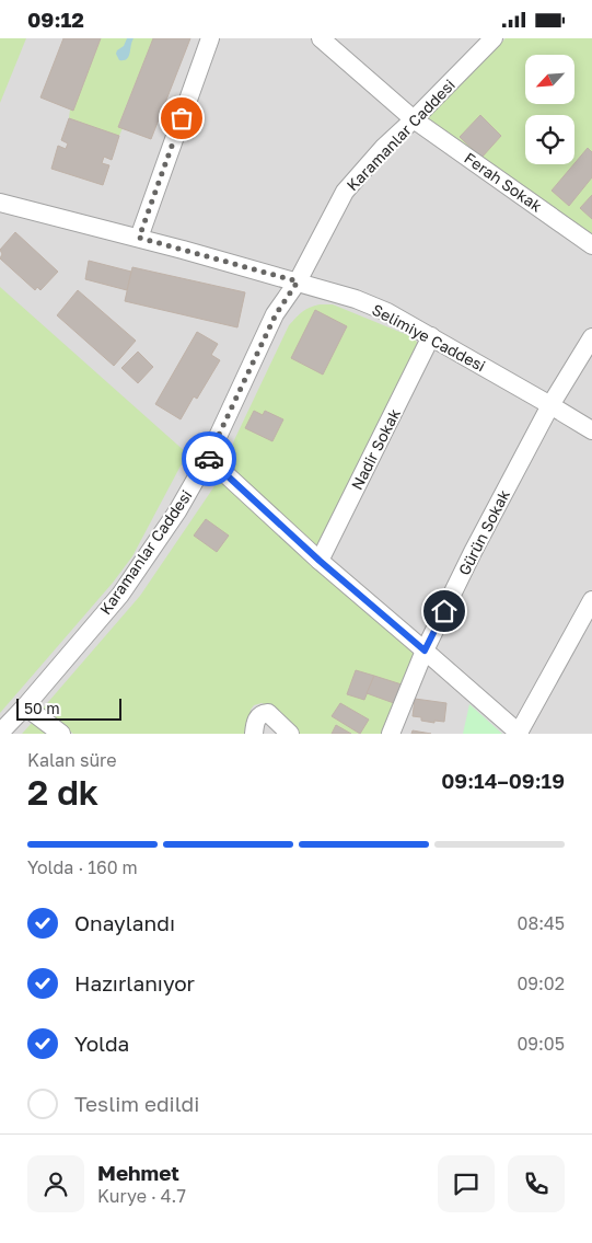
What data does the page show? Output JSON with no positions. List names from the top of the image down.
{
  "streets": {
    "street": [
      "Karamanlar Caddesi",
      "Ferah Sokak",
      "Selimiye Caddesi",
      "Nadir Sokak",
      "Gürün Sokak"
    ]
  },
  "crossings": [
    ["Karamanlar Caddesi", "Ferah Sokak"],
    ["Karamanlar Caddesi", "Selimiye Caddesi"],
    ["Selimiye Caddesi", "Nadir Sokak"],
    ["Selimiye Caddesi", "Gürün Sokak"]
  ],
  "scale_bar": "50 m",
  "north": "bottom left",
  "page": {
    "status": "09:12",
    "scale": "50 m",
    "heading": ["2 dk", "Kalan süre", "09:14–09:19"],
    "panel": ["Mehmet", "Kurye · 4.7"],
    "bar": "Yolda · 160 m",
    "list": [
      ["Onaylandı", "08:45"],
      ["Hazırlanıyor", "09:02"],
      ["Yolda", "09:05"],
      "Teslim edildi"
    ]
  }
}
